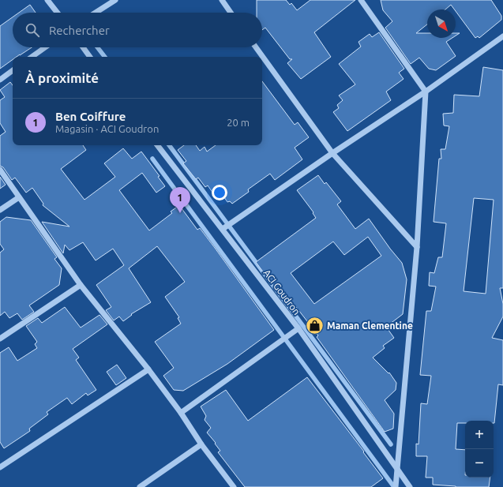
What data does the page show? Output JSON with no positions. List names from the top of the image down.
{
  "streets": {
    "street": ["ACI Goudron"]
  },
  "places": {
    "shop": ["Maman Clementine"]
  },
  "north": "bottom right",
  "page": {
    "search": "Rechercher",
    "heading": "À proximité",
    "list": [
      {
        "mark": "1",
        "name": "Ben Coiffure",
        "note": "Magasin · ACI Goudron",
        "value": "20 m"
      }
    ],
    "pins": "1",
    "map_buttons": ["+", "−"]
  }
}
